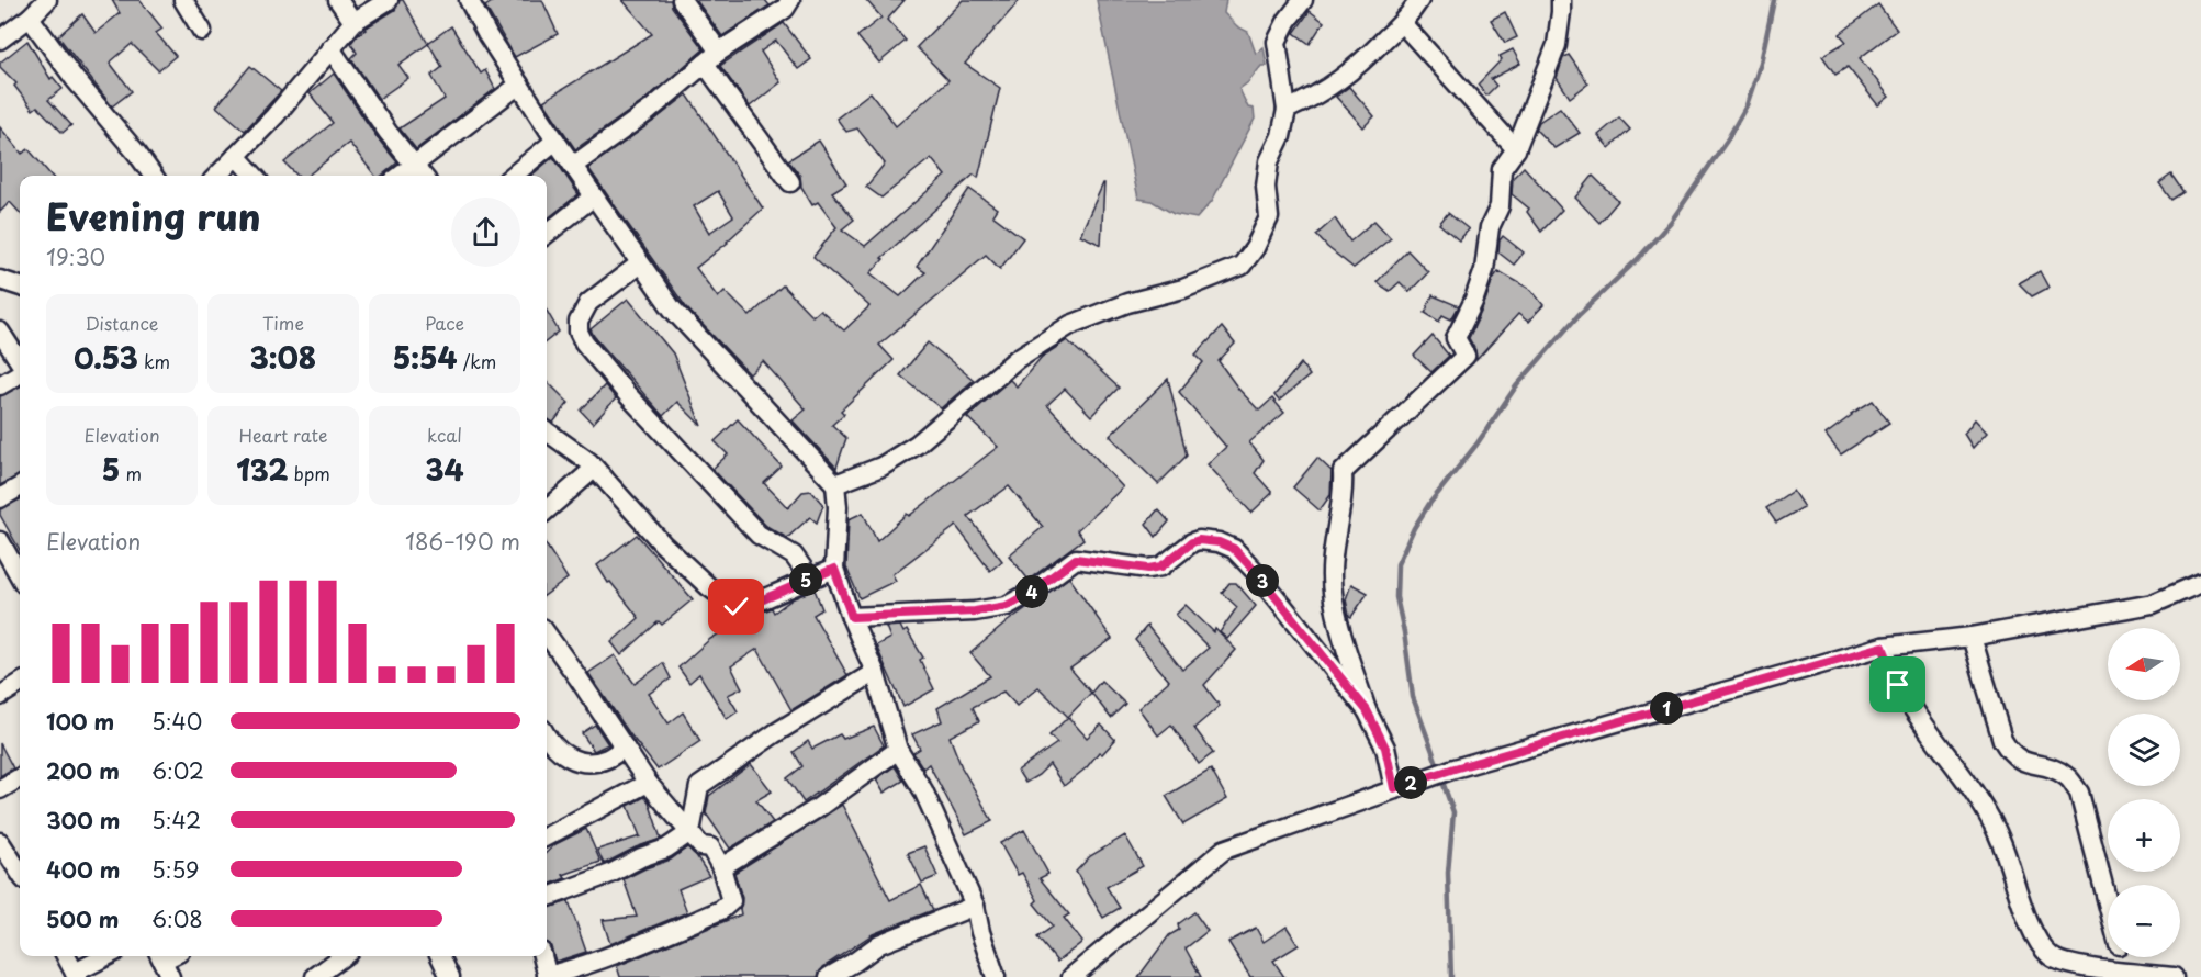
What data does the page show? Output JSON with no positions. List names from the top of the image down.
{
  "north": "left",
  "page": {
    "heading": ["Evening run", "19:30"],
    "stats": [
      ["Distance", "0.53 km"],
      ["Time", "3:08"],
      ["Pace", "5:54 /km"],
      ["Elevation", "5 m"],
      ["Heart rate", "132 bpm"],
      ["kcal", "34"]
    ],
    "chart": ["Elevation", "186–190 m"],
    "pins": [
      "5",
      "3",
      "4",
      "1",
      "2"
    ],
    "map_buttons": ["+", "−"],
    "list": [
      {
        "name": "100 m",
        "note": "5:40"
      },
      {
        "name": "200 m",
        "note": "6:02"
      },
      {
        "name": "300 m",
        "note": "5:42"
      },
      {
        "name": "400 m",
        "note": "5:59"
      },
      {
        "name": "500 m",
        "note": "6:08"
      }
    ]
  }
}
